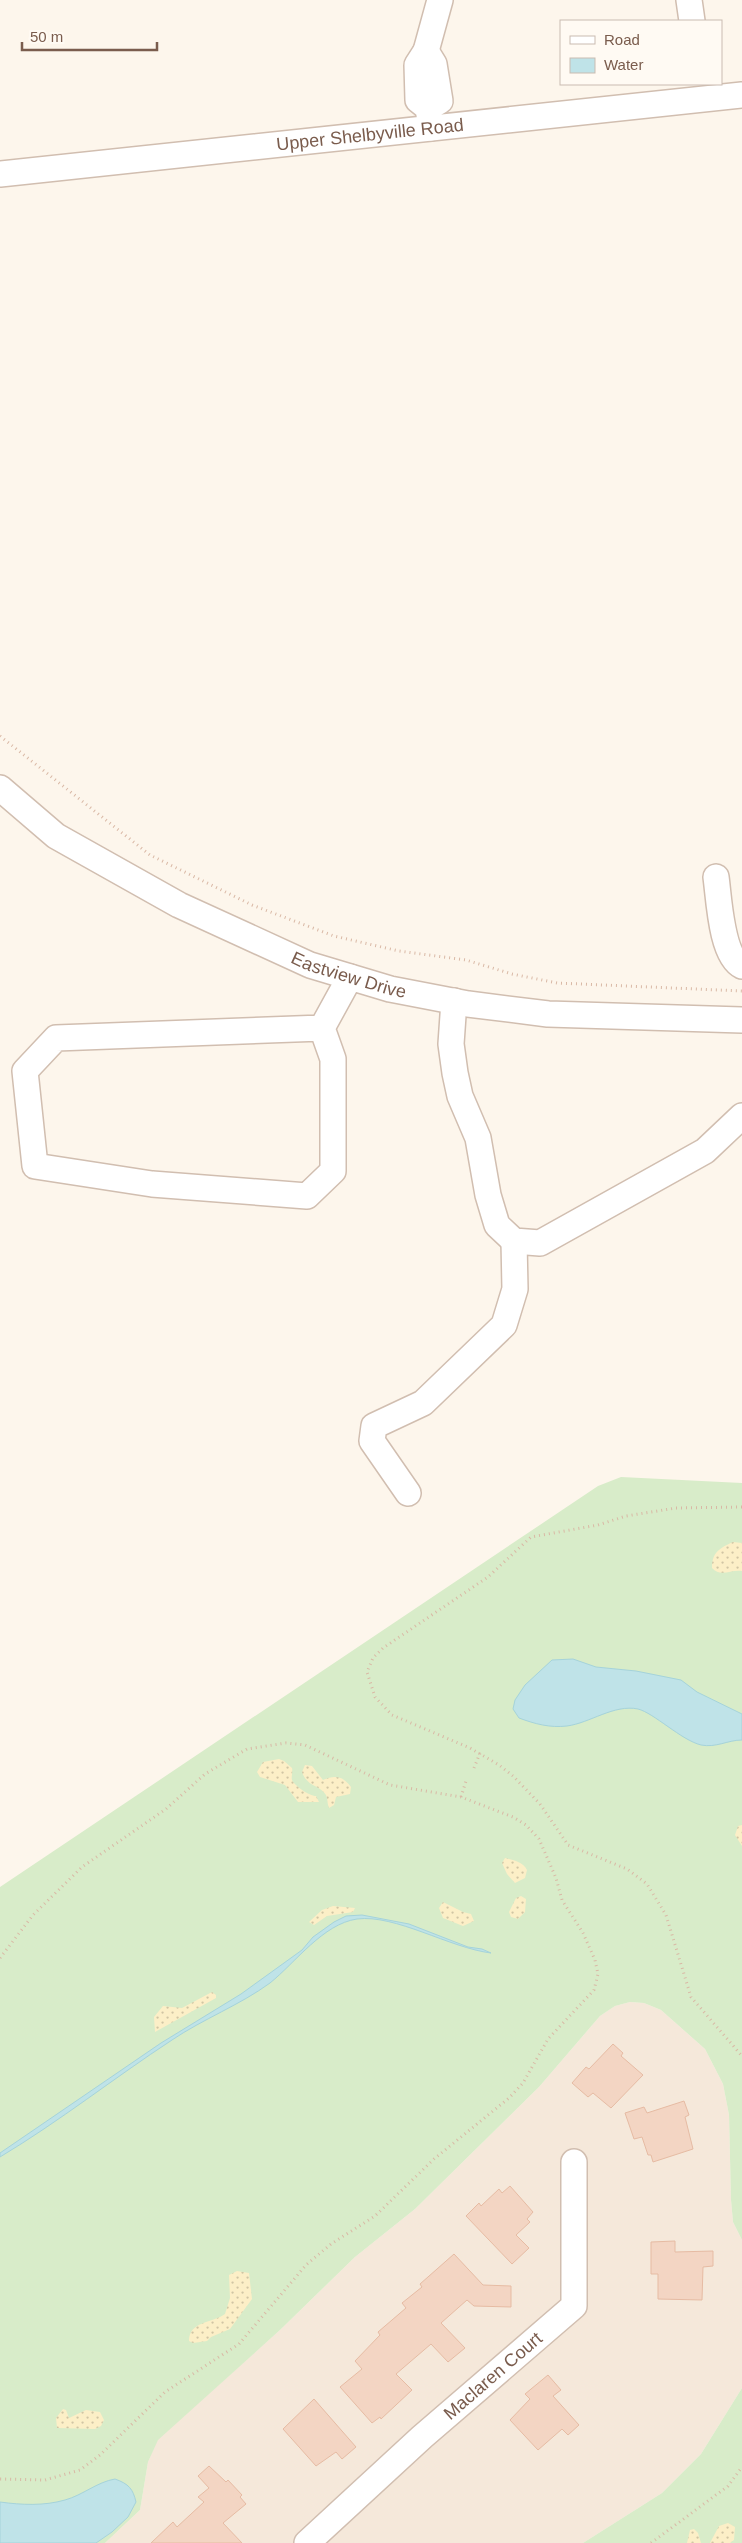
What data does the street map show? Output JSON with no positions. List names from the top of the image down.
{
  "streets": {
    "street": ["Upper Shelbyville Road", "Eastview Drive", "Maclaren Court"]
  },
  "legend": ["Road", "Water"],
  "scale_bar": "50 m"
}
